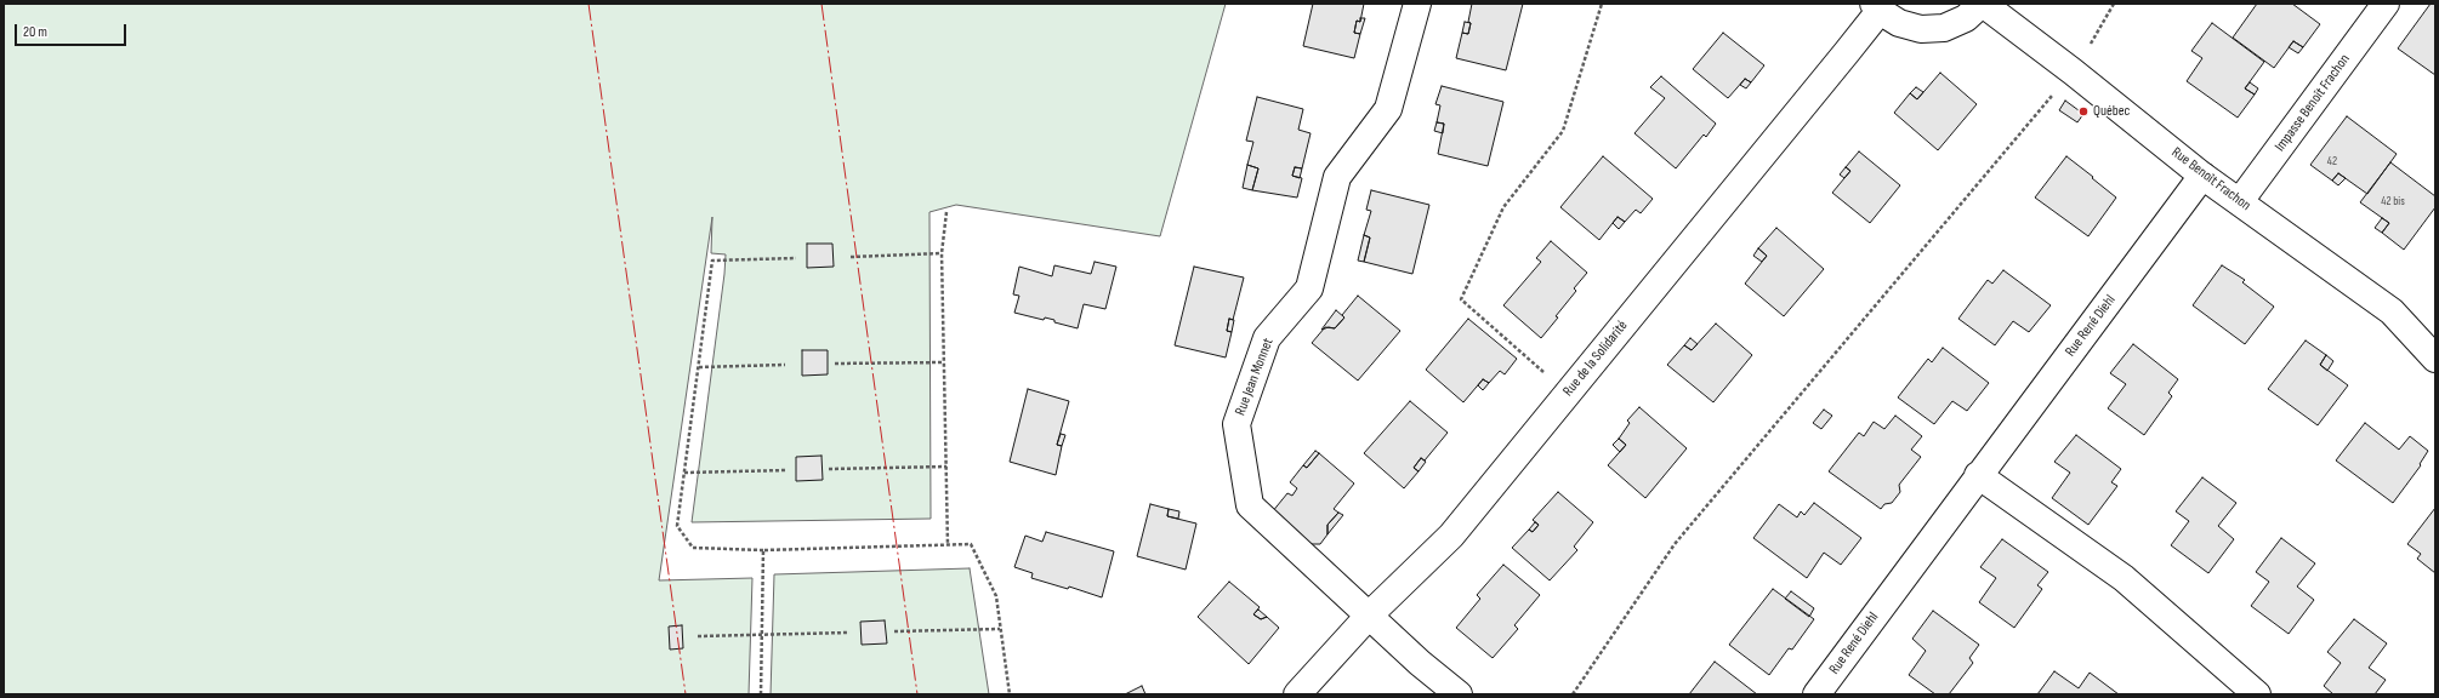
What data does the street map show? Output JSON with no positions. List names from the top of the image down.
{
  "streets": {
    "street": [
      "Impasse Benoît Frachon",
      "Rue Benoît Frachon",
      "Rue René Diehl",
      "Rue de la Solidarité",
      "Rue Jean Monnet"
    ]
  },
  "crossings": [
    ["Impasse Benoît Frachon", "Rue Benoît Frachon"],
    ["Rue Benoît Frachon", "Rue René Diehl"],
    ["Rue de la Solidarité", "Rue Jean Monnet"]
  ],
  "places": ["Québec"],
  "house_numbers": ["42", "42 bis"],
  "scale_bar": "20 m"
}
